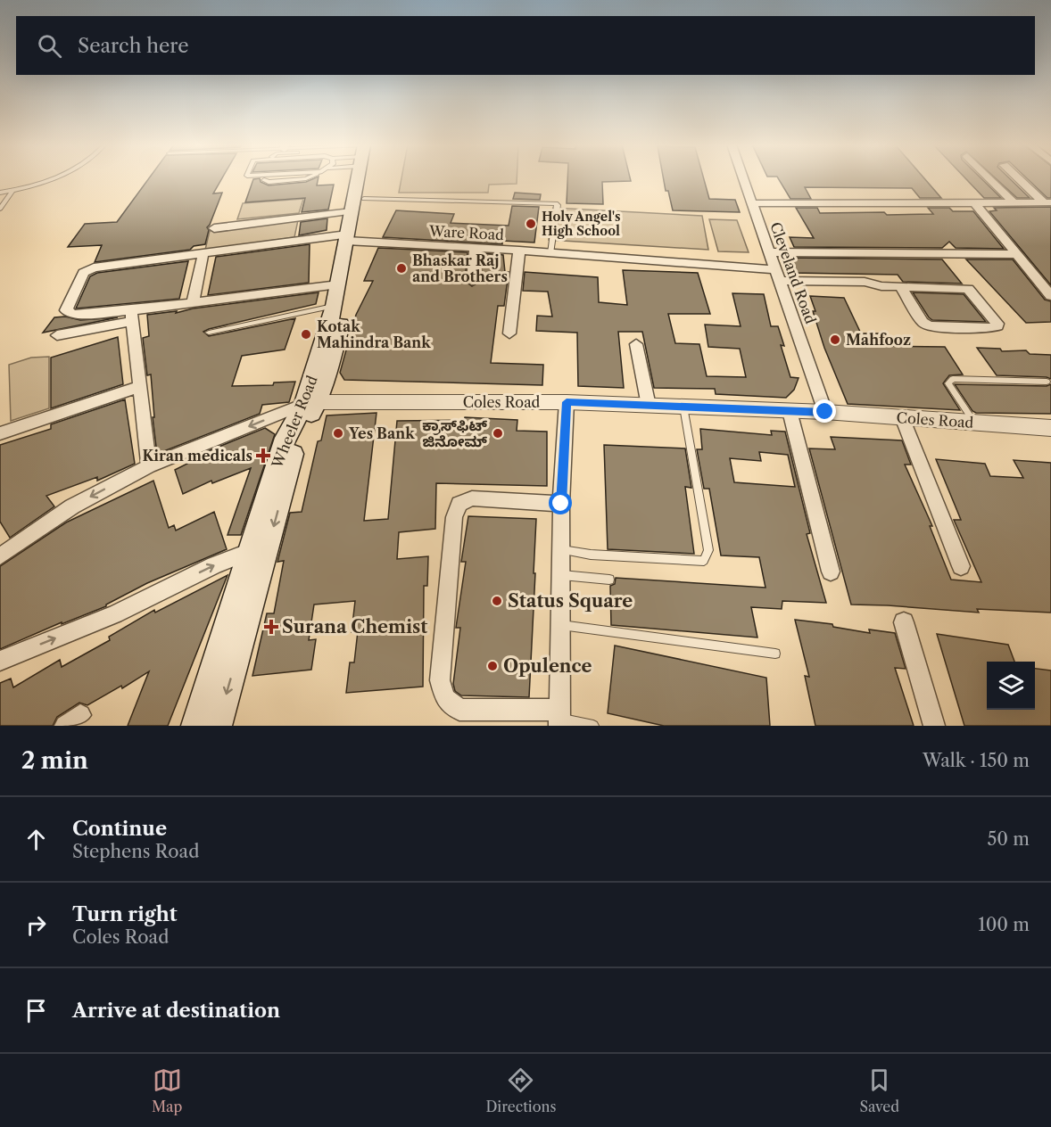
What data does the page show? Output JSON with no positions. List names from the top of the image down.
{
  "streets": {
    "main road": ["Wheeler Road"],
    "street": ["Ware Road", "Cleveland Road", "Coles Road"]
  },
  "crossings": [
    ["Ware Road", "Cleveland Road"],
    ["Ware Road", "Wheeler Road"],
    ["Cleveland Road", "Coles Road"],
    ["Coles Road", "Wheeler Road"]
  ],
  "places": {
    "other": [
      "Holy Angel's High School",
      "Bhaskar Raj and Brothers",
      "Kotak Mahindra Bank",
      "Mahfooz",
      "Yes Bank",
      "ಕ್ರಾಸ್‌ಫಿಟ್ ಜಿನೋಮ್",
      "Status Square",
      "Opulence"
    ],
    "health": ["Kiran medicals", "Surana Chemist"]
  },
  "page": {
    "search": "Search here",
    "heading": ["2 min", "Walk · 150 m"],
    "list": [
      ["Continue", "Stephens Road", "50 m"],
      ["Turn right", "Coles Road", "100 m"],
      "Arrive at destination"
    ],
    "nav": ["Map", "Directions", "Saved"]
  }
}
